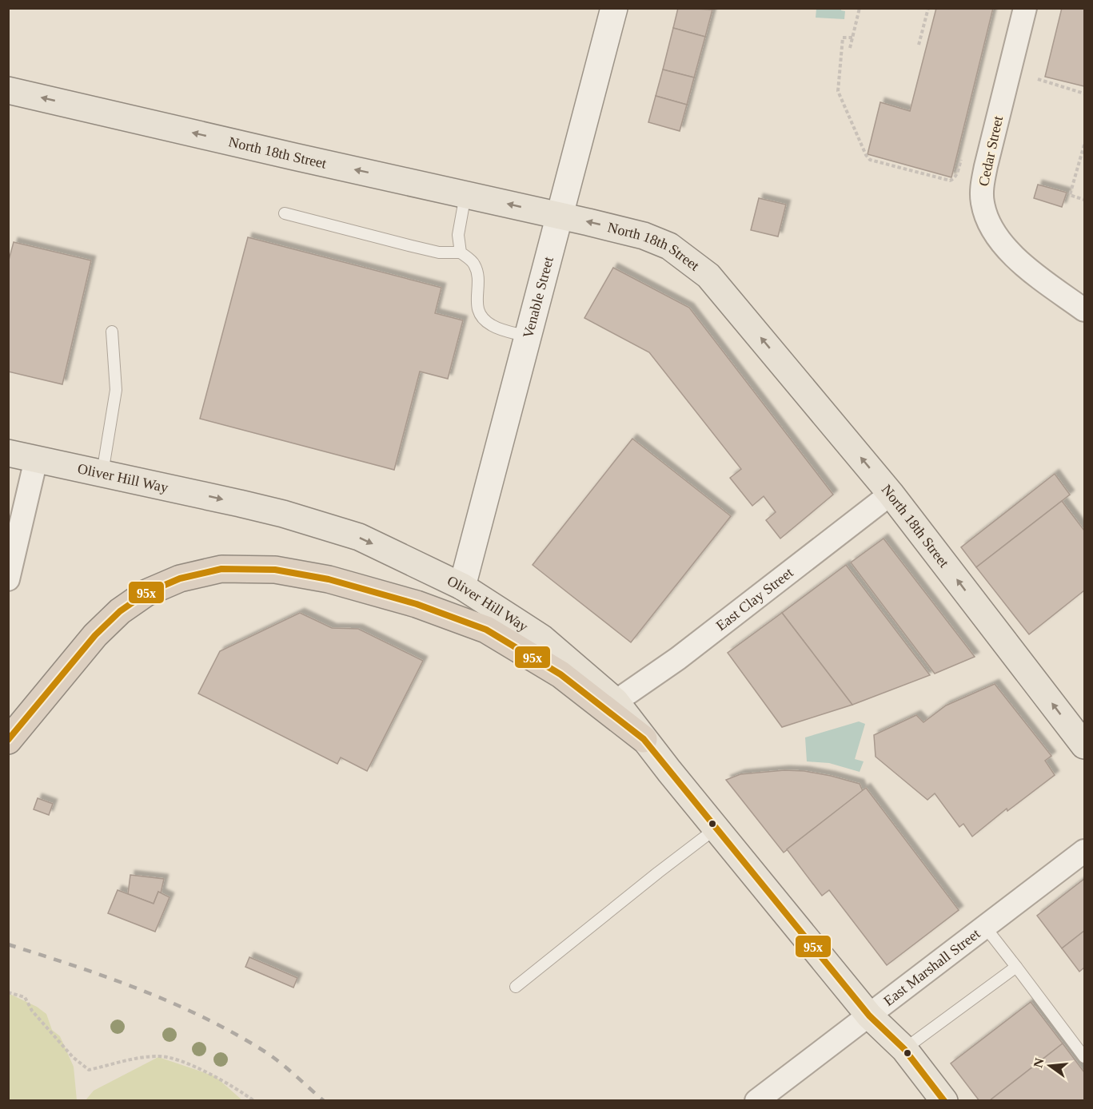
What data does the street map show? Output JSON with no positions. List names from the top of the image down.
{
  "streets": {
    "main road": ["North 18th Street", "Venable Street", "Oliver Hill Way"],
    "street": ["Cedar Street", "East Clay Street", "East Marshall Street"]
  },
  "crossings": [
    ["North 18th Street", "Venable Street"],
    ["North 18th Street", "East Clay Street"],
    ["Venable Street", "Oliver Hill Way"],
    ["Oliver Hill Way", "East Clay Street"],
    ["Oliver Hill Way", "East Marshall Street"]
  ],
  "one_way": ["North 18th Street"],
  "lines": ["transit line 95x"],
  "north": "left"
}
